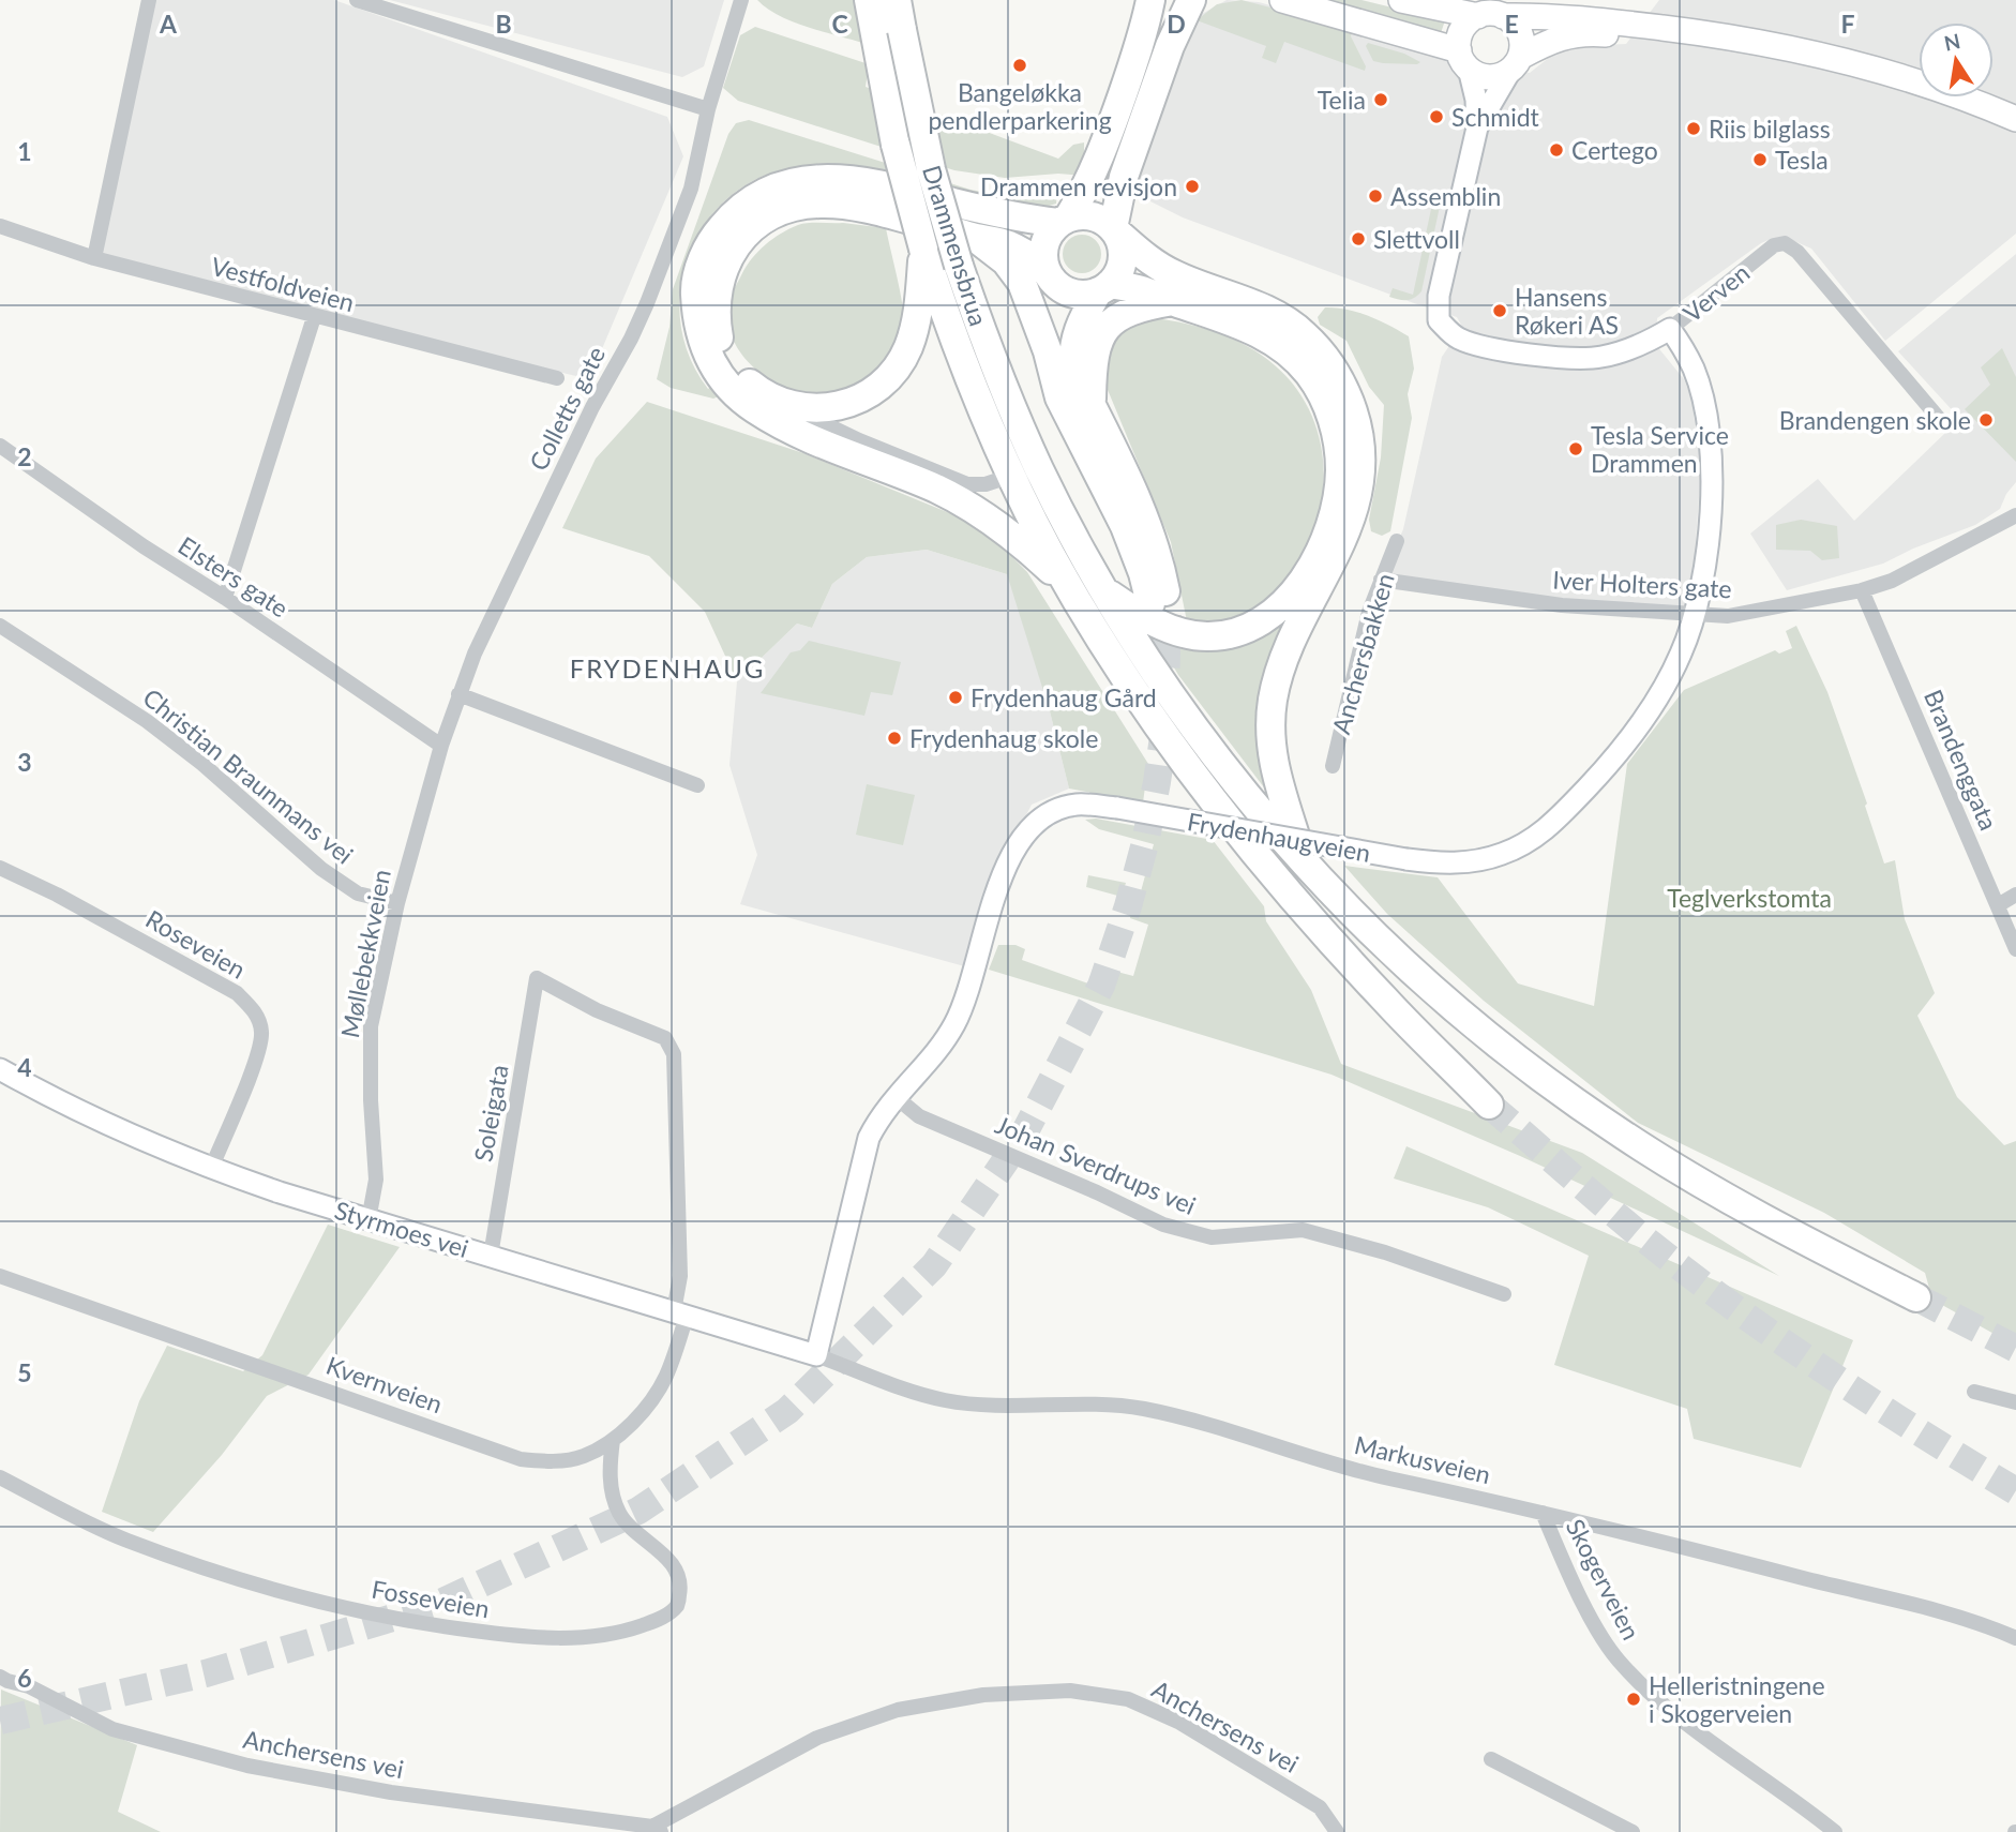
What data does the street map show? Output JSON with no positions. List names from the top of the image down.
{
  "streets": {
    "highway": ["Drammensbrua"],
    "main road": ["Verven", "Frydenhaugveien", "Styrmoes vei"],
    "street": [
      "Vestfoldveien",
      "Colletts gate",
      "Elsters gate",
      "Iver Holters gate",
      "Anchersbakken",
      "Brandenggata",
      "Christian Braunmans vei",
      "Roseveien",
      "Møllebekkveien",
      "Soleigata",
      "Johan Sverdrups vei",
      "Kvernveien",
      "Markusveien",
      "Skogerveien",
      "Fosseveien",
      "Anchersens vei"
    ]
  },
  "crossings": [
    ["Verven", "Frydenhaugveien"],
    ["Colletts gate", "Elsters gate"],
    ["Colletts gate", "Møllebekkveien"],
    ["Iver Holters gate", "Anchersbakken"],
    ["Iver Holters gate", "Brandenggata"],
    ["Iver Holters gate", "Frydenhaugveien"],
    ["Christian Braunmans vei", "Møllebekkveien"],
    ["Frydenhaugveien", "Johan Sverdrups vei"],
    ["Frydenhaugveien", "Styrmoes vei"],
    ["Frydenhaugveien", "Markusveien"],
    ["Roseveien", "Styrmoes vei"],
    ["Møllebekkveien", "Styrmoes vei"],
    ["Soleigata", "Styrmoes vei"],
    ["Soleigata", "Kvernveien"],
    ["Styrmoes vei", "Kvernveien"],
    ["Styrmoes vei", "Markusveien"],
    ["Kvernveien", "Fosseveien"],
    ["Markusveien", "Skogerveien"]
  ],
  "districts": ["FRYDENHAUG"],
  "parks": ["Teglverkstomta"],
  "places": [
    "Bangeløkka pendlerparkering",
    "Telia",
    "Schmidt",
    "Riis bilglass",
    "Certego",
    "Tesla",
    "Drammen revisjon",
    "Assemblin",
    "Slettvoll",
    "Hansens Røkeri AS",
    "Brandengen skole",
    "Tesla Service Drammen",
    "Frydenhaug Gård",
    "Frydenhaug skole",
    "Helleristningene i Skogerveien"
  ],
  "north": "top",
  "grid": {
    "columns": [
      "A",
      "B",
      "C",
      "D",
      "E",
      "F"
    ],
    "rows": [
      "1",
      "2",
      "3",
      "4",
      "5",
      "6"
    ]
  }
}
